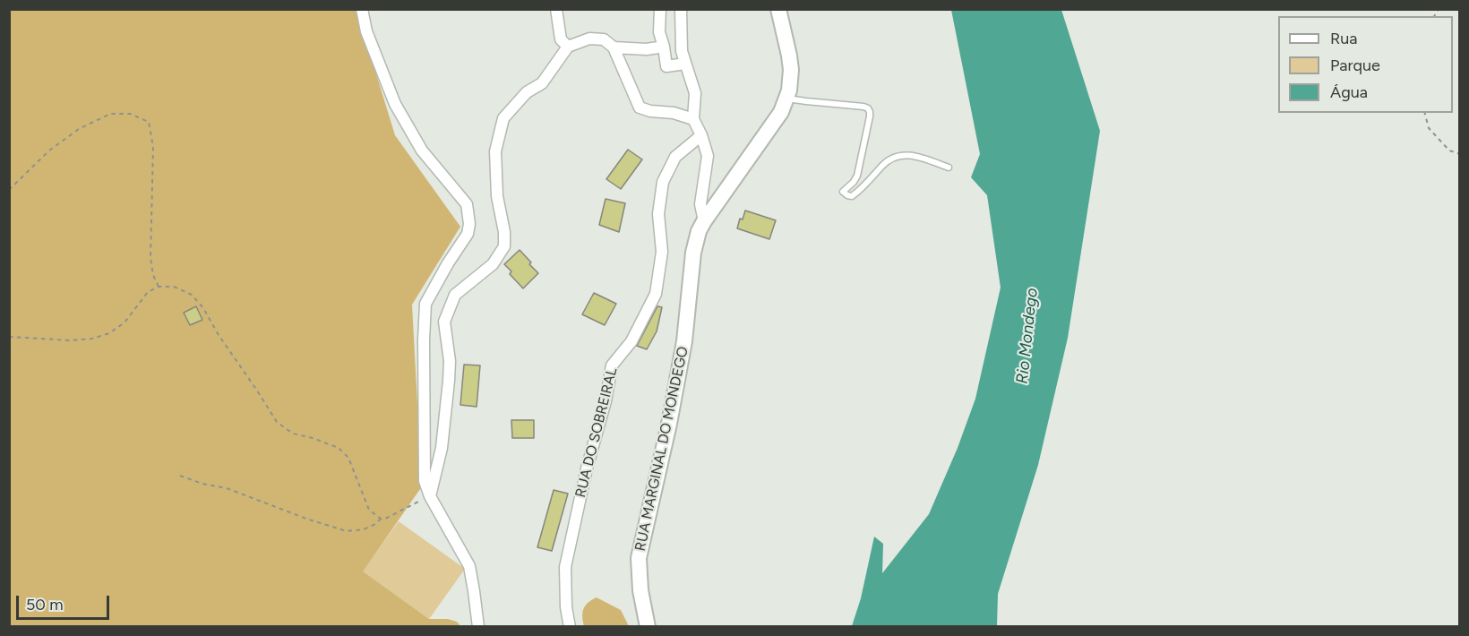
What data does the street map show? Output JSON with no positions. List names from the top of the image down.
{
  "streets": {
    "main road": ["RUA MARGINAL DO MONDEGO"],
    "street": ["RUA DO SOBREIRAL"]
  },
  "water": ["Rio Mondego"],
  "legend": ["Rua", "Parque", "Água"],
  "scale_bar": "50 m"
}
